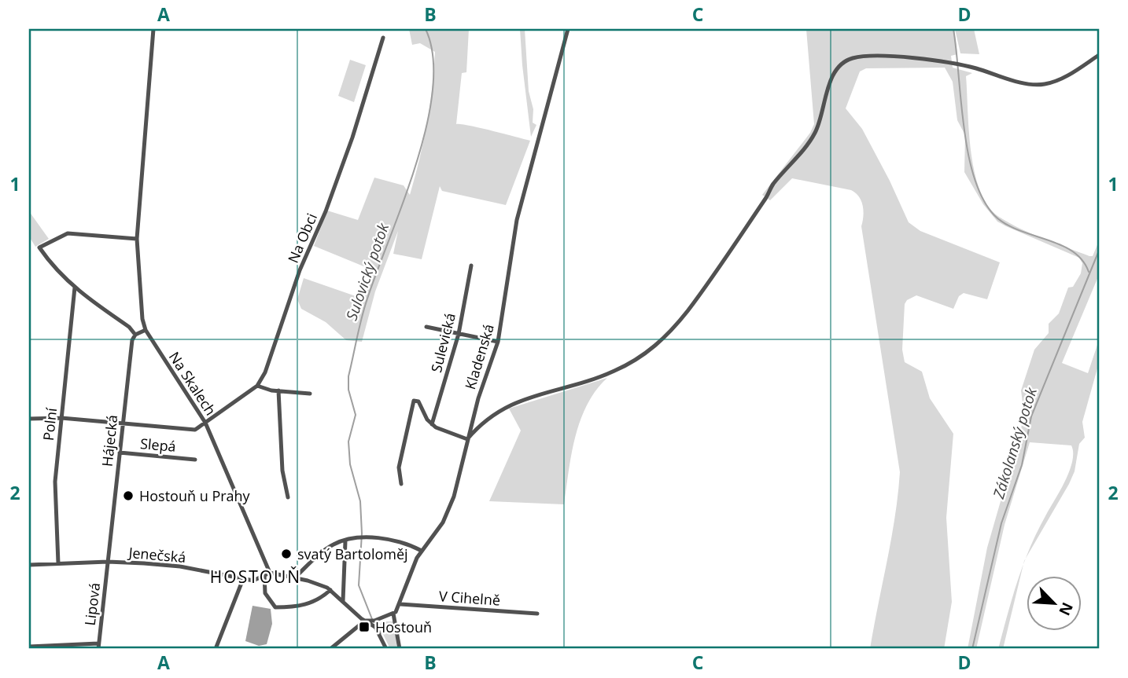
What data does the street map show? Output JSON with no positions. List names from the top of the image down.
{
  "streets": {
    "street": [
      "Na Obci",
      "Sulevická",
      "Kladenská",
      "Na Skalech",
      "Polní",
      "Hájecká",
      "Slepá",
      "Jenečská",
      "V Cihelně",
      "Lipová"
    ]
  },
  "crossings": [
    ["Na Obci", "Na Skalech"],
    ["Kladenská", "V Cihelně"],
    ["Na Skalech", "Jenečská"],
    ["Polní", "Jenečská"],
    ["Hájecká", "Slepá"],
    ["Hájecká", "Jenečská"],
    ["Hájecká", "Lipová"],
    ["Jenečská", "Lipová"]
  ],
  "districts": ["HOSTOUŇ"],
  "water": ["Sulovický potok", "Zákolanský potok"],
  "places": {
    "other": ["Hostouň u Prahy", "svatý Bartoloměj"],
    "transit": ["Hostouň"]
  },
  "north": "bottom right",
  "grid": {
    "columns": [
      "A",
      "B",
      "C",
      "D"
    ],
    "rows": ["1", "2"]
  }
}
